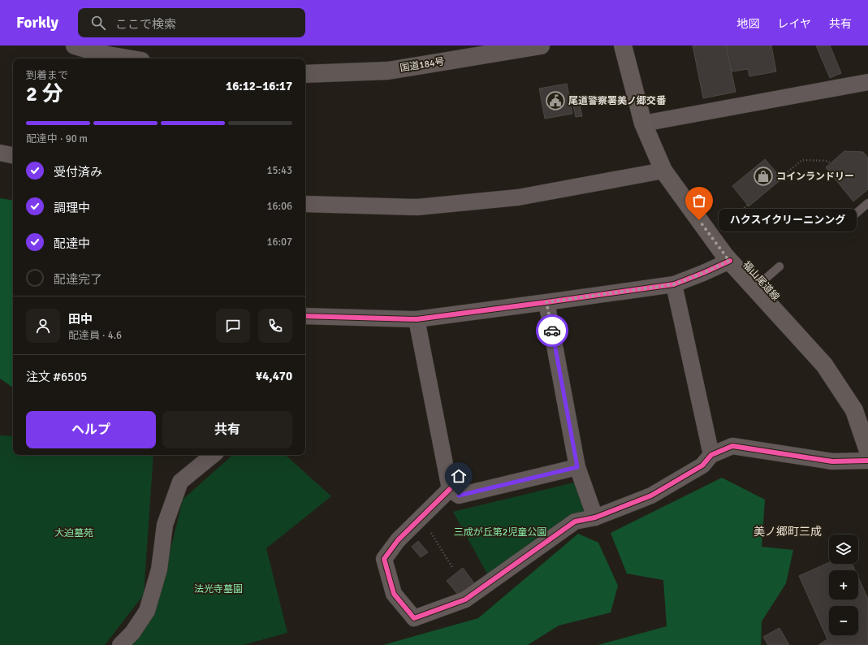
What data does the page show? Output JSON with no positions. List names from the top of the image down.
{
  "streets": {
    "highway": ["国道184号"],
    "main road": ["福山尾道線"]
  },
  "districts": ["美ノ郷町三成"],
  "parks": ["三成が丘第2児童公園", "大迫墓苑", "法光寺墓園"],
  "places": {
    "public building": ["尾道警察署美ノ郷交番"],
    "shop": ["コインランドリー"],
    "other": ["ハクスイクリーニンング"]
  },
  "page": {
    "header": "Forkly",
    "search": "ここで検索",
    "nav": ["地図", "レイヤ", "共有"],
    "heading": ["2 分", "到着まで", "16:12–16:17"],
    "panel": [
      "田中",
      "配達員 · 4.6",
      "注文 #6505",
      "¥4,470"
    ],
    "bar": "配達中 · 90 m",
    "list": [
      ["受付済み", "15:43"],
      ["調理中", "16:06"],
      ["配達中", "16:07"],
      "配達完了"
    ],
    "bubble": "ハクスイクリーニンング",
    "buttons": ["ヘルプ", "共有"],
    "map_buttons": ["+", "−"]
  }
}
